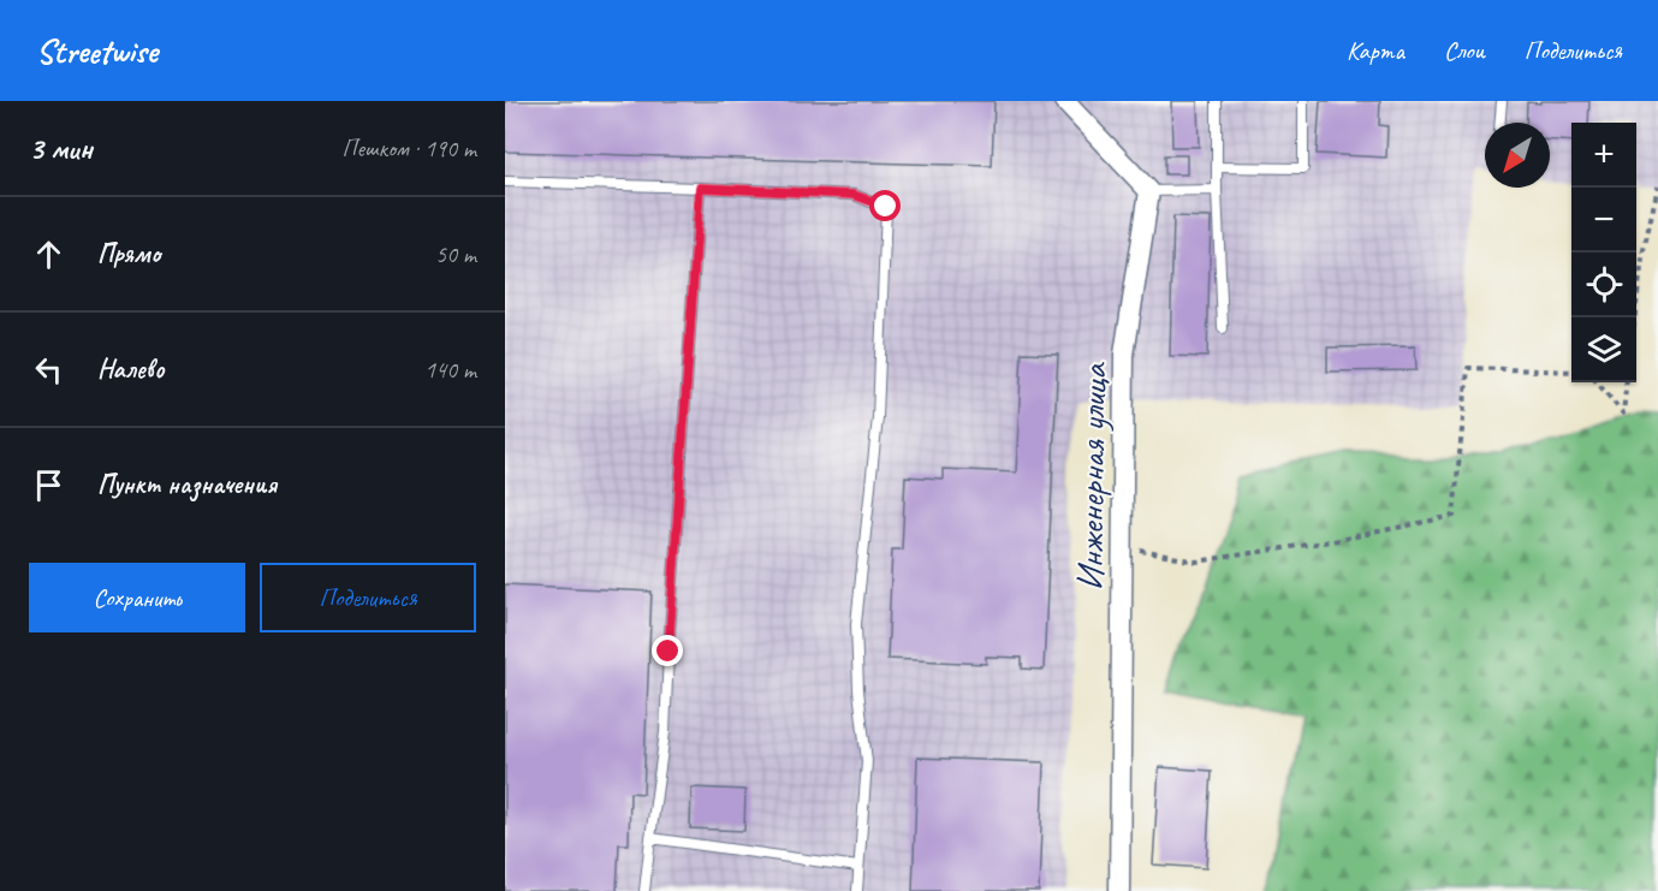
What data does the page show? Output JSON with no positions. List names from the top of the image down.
{
  "streets": {
    "street": ["Инженерная улица"]
  },
  "north": "bottom left",
  "page": {
    "header": "Streetwise",
    "nav": ["Карта", "Слои", "Поделиться"],
    "heading": ["3 мин", "Пешком · 190 m"],
    "map_buttons": ["+", "−"],
    "list": [
      ["Прямо", "50 m"],
      ["Налево", "140 m"],
      "Пункт назначения"
    ],
    "buttons": ["Сохранить", "Поделиться"]
  }
}
